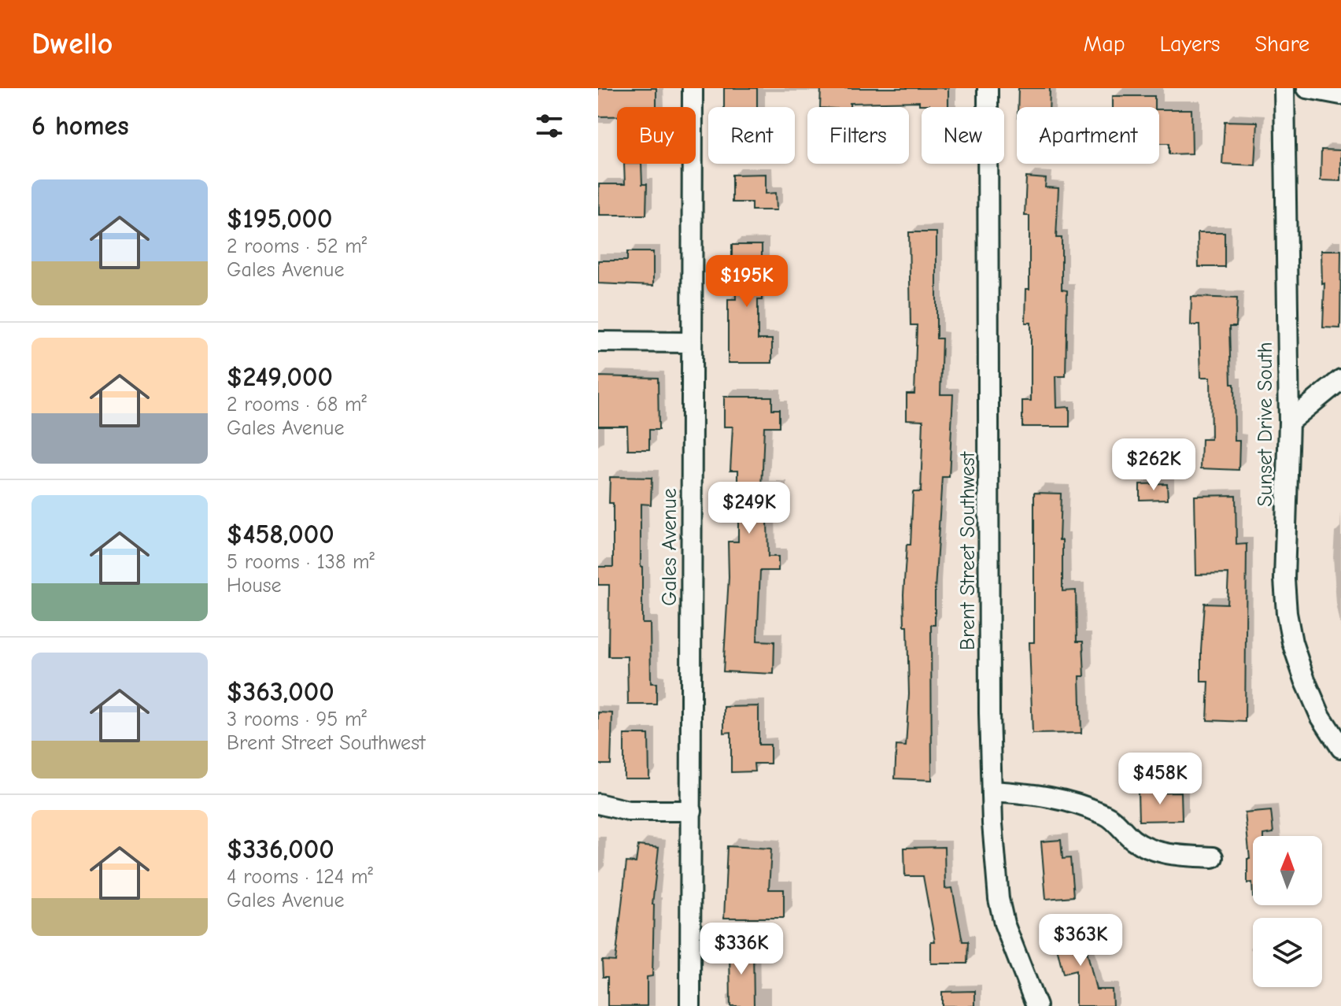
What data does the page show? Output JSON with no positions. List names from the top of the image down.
{
  "streets": {
    "street": ["Sunset Drive South", "Gales Avenue", "Brent Street Southwest"]
  },
  "north": "top",
  "page": {
    "header": "Dwello",
    "nav": ["Map", "Layers", "Share"],
    "heading": "6 homes",
    "chip": [
      "Buy",
      "Rent",
      "Filters",
      "New",
      "Apartment"
    ],
    "list": [
      {
        "name": "$195,000",
        "note": "2 rooms · 52 m² · Gales Avenue"
      },
      {
        "name": "$249,000",
        "note": "2 rooms · 68 m² · Gales Avenue"
      },
      {
        "name": "$458,000",
        "note": "5 rooms · 138 m² · House"
      },
      {
        "name": "$363,000",
        "note": "3 rooms · 95 m² · Brent Street Southwest"
      },
      {
        "name": "$336,000",
        "note": "4 rooms · 124 m² · Gales Avenue"
      }
    ],
    "price": [
      "$195K",
      "$262K",
      "$249K",
      "$458K",
      "$363K",
      "$336K"
    ]
  }
}
